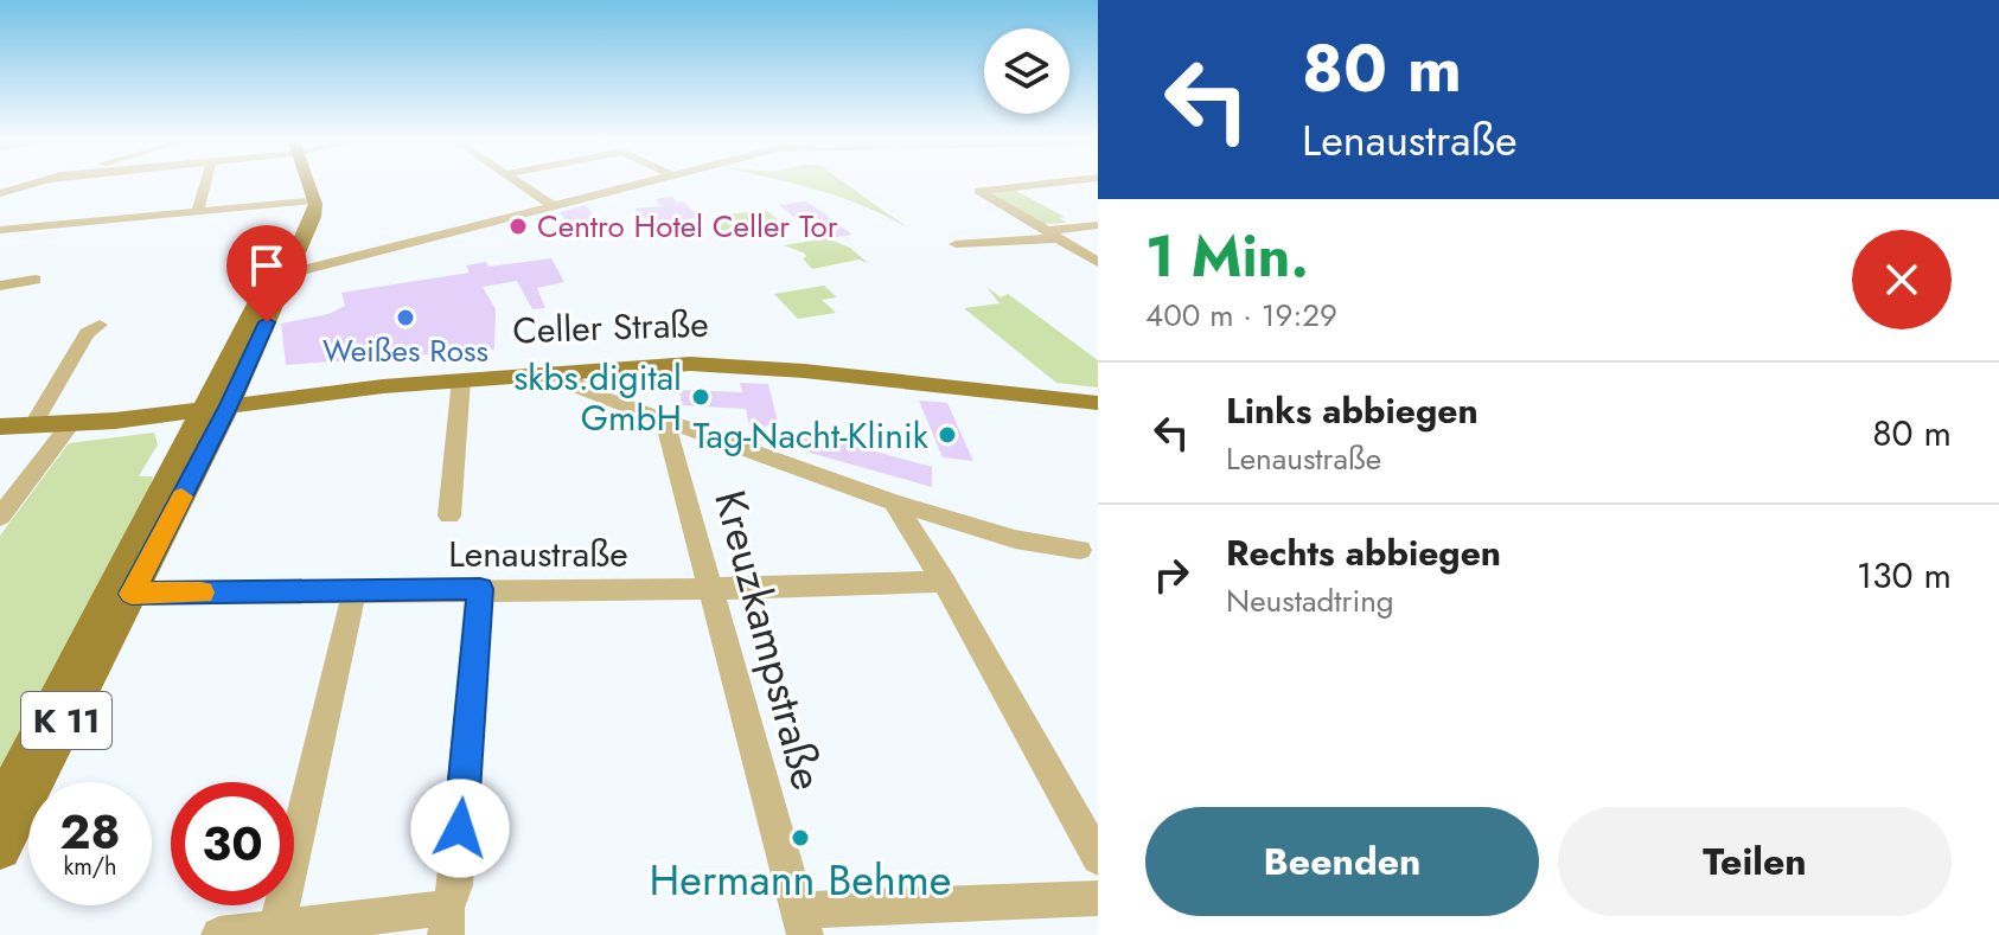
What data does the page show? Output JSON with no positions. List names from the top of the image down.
{
  "streets": {
    "main road": ["Celler Straße", "K 11"],
    "street": ["Lenaustraße", "Kreuzkampstraße"]
  },
  "crossings": [
    ["Celler Straße", "K 11"],
    ["Lenaustraße", "Kreuzkampstraße"],
    ["Lenaustraße", "K 11"]
  ],
  "places": [
    "Centro Hotel Celler Tor",
    "Weißes Ross",
    "skbs.digital GmbH",
    "Tag-Nacht-Klinik",
    "Hermann Behme"
  ],
  "page": {
    "turn": ["80 m", "Lenaustraße"],
    "heading": ["1 Min.", "400 m · 19:29"],
    "list": [
      {
        "name": "Links abbiegen",
        "note": "Lenaustraße",
        "value": "80 m"
      },
      {
        "name": "Rechts abbiegen",
        "note": "Neustadtring",
        "value": "130 m"
      }
    ],
    "speed": "28 km/h",
    "limit": "30",
    "buttons": ["Beenden", "Teilen"]
  }
}
